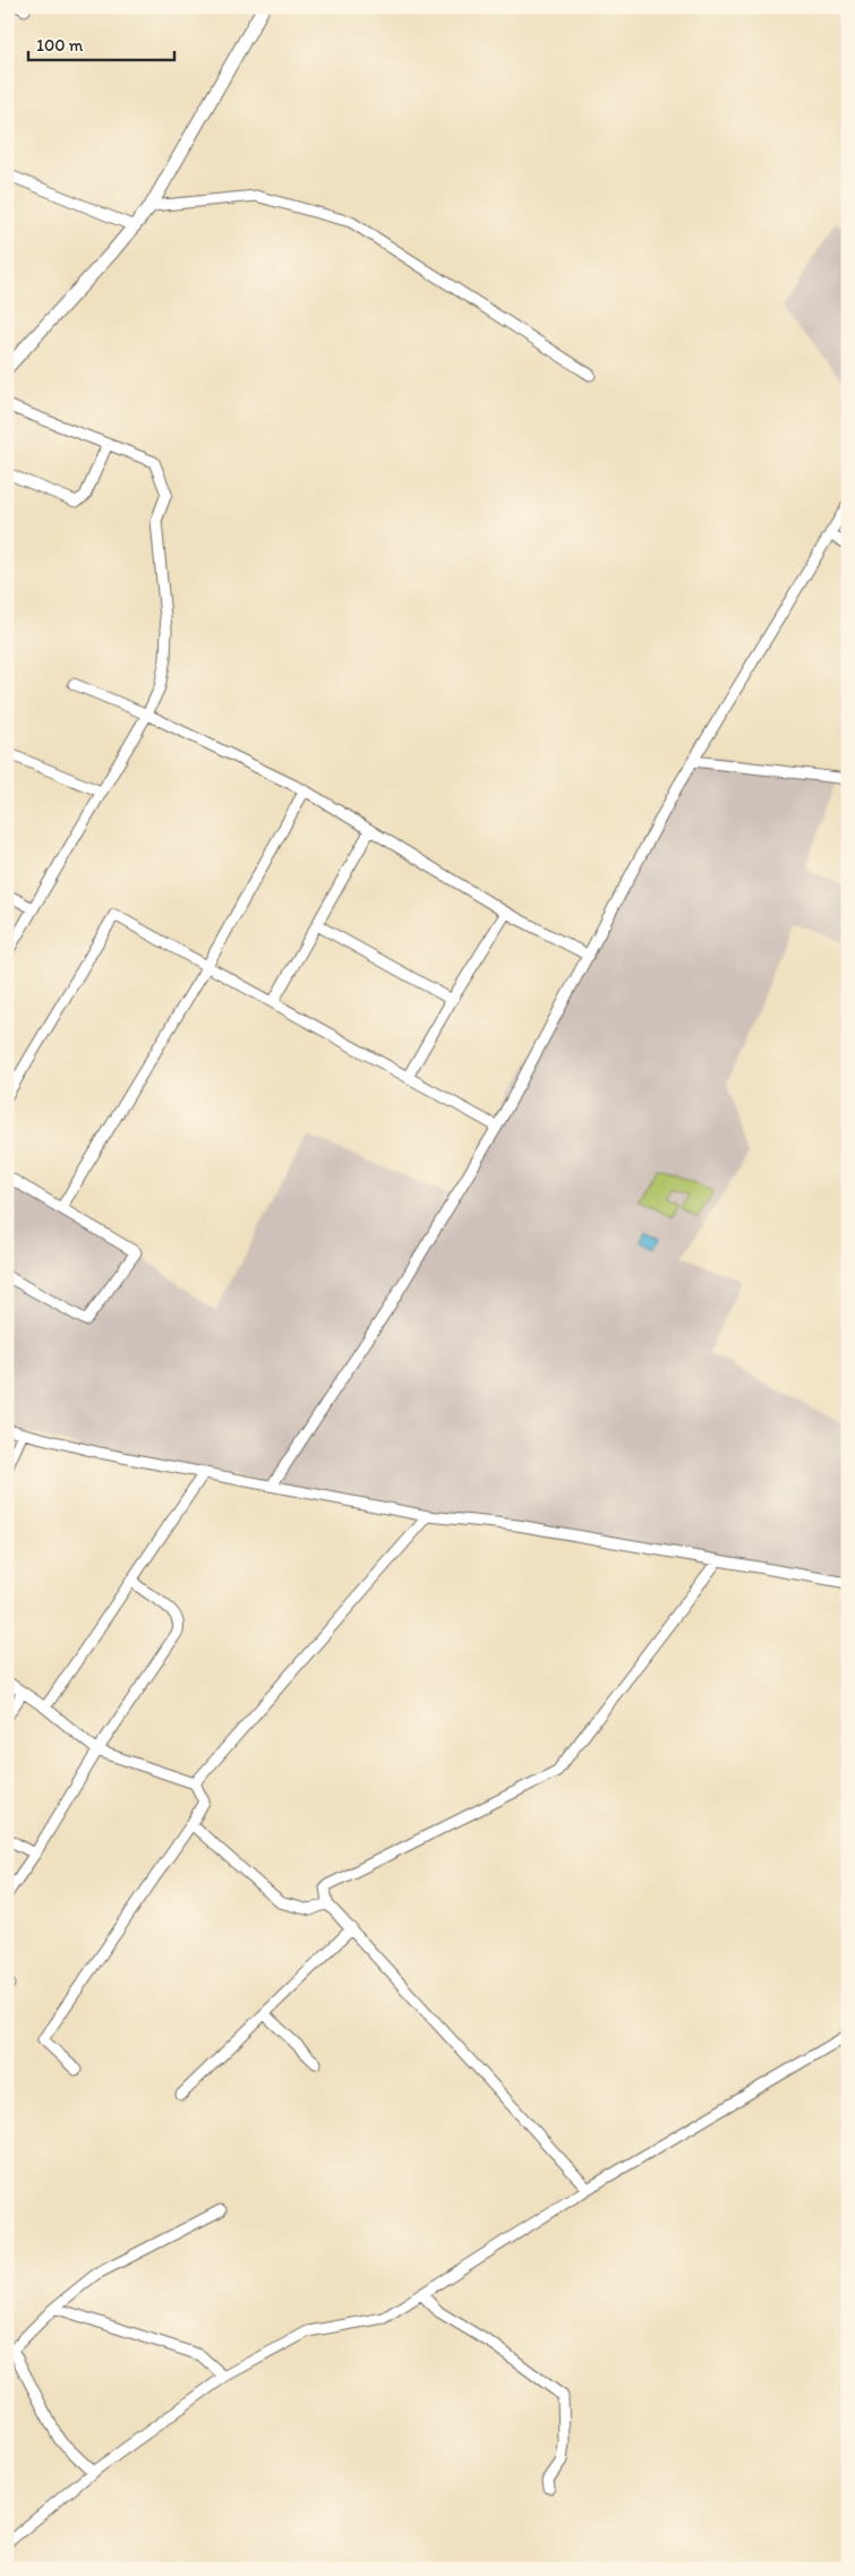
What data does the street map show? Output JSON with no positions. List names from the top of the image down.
{
  "scale_bar": "100 m"
}
